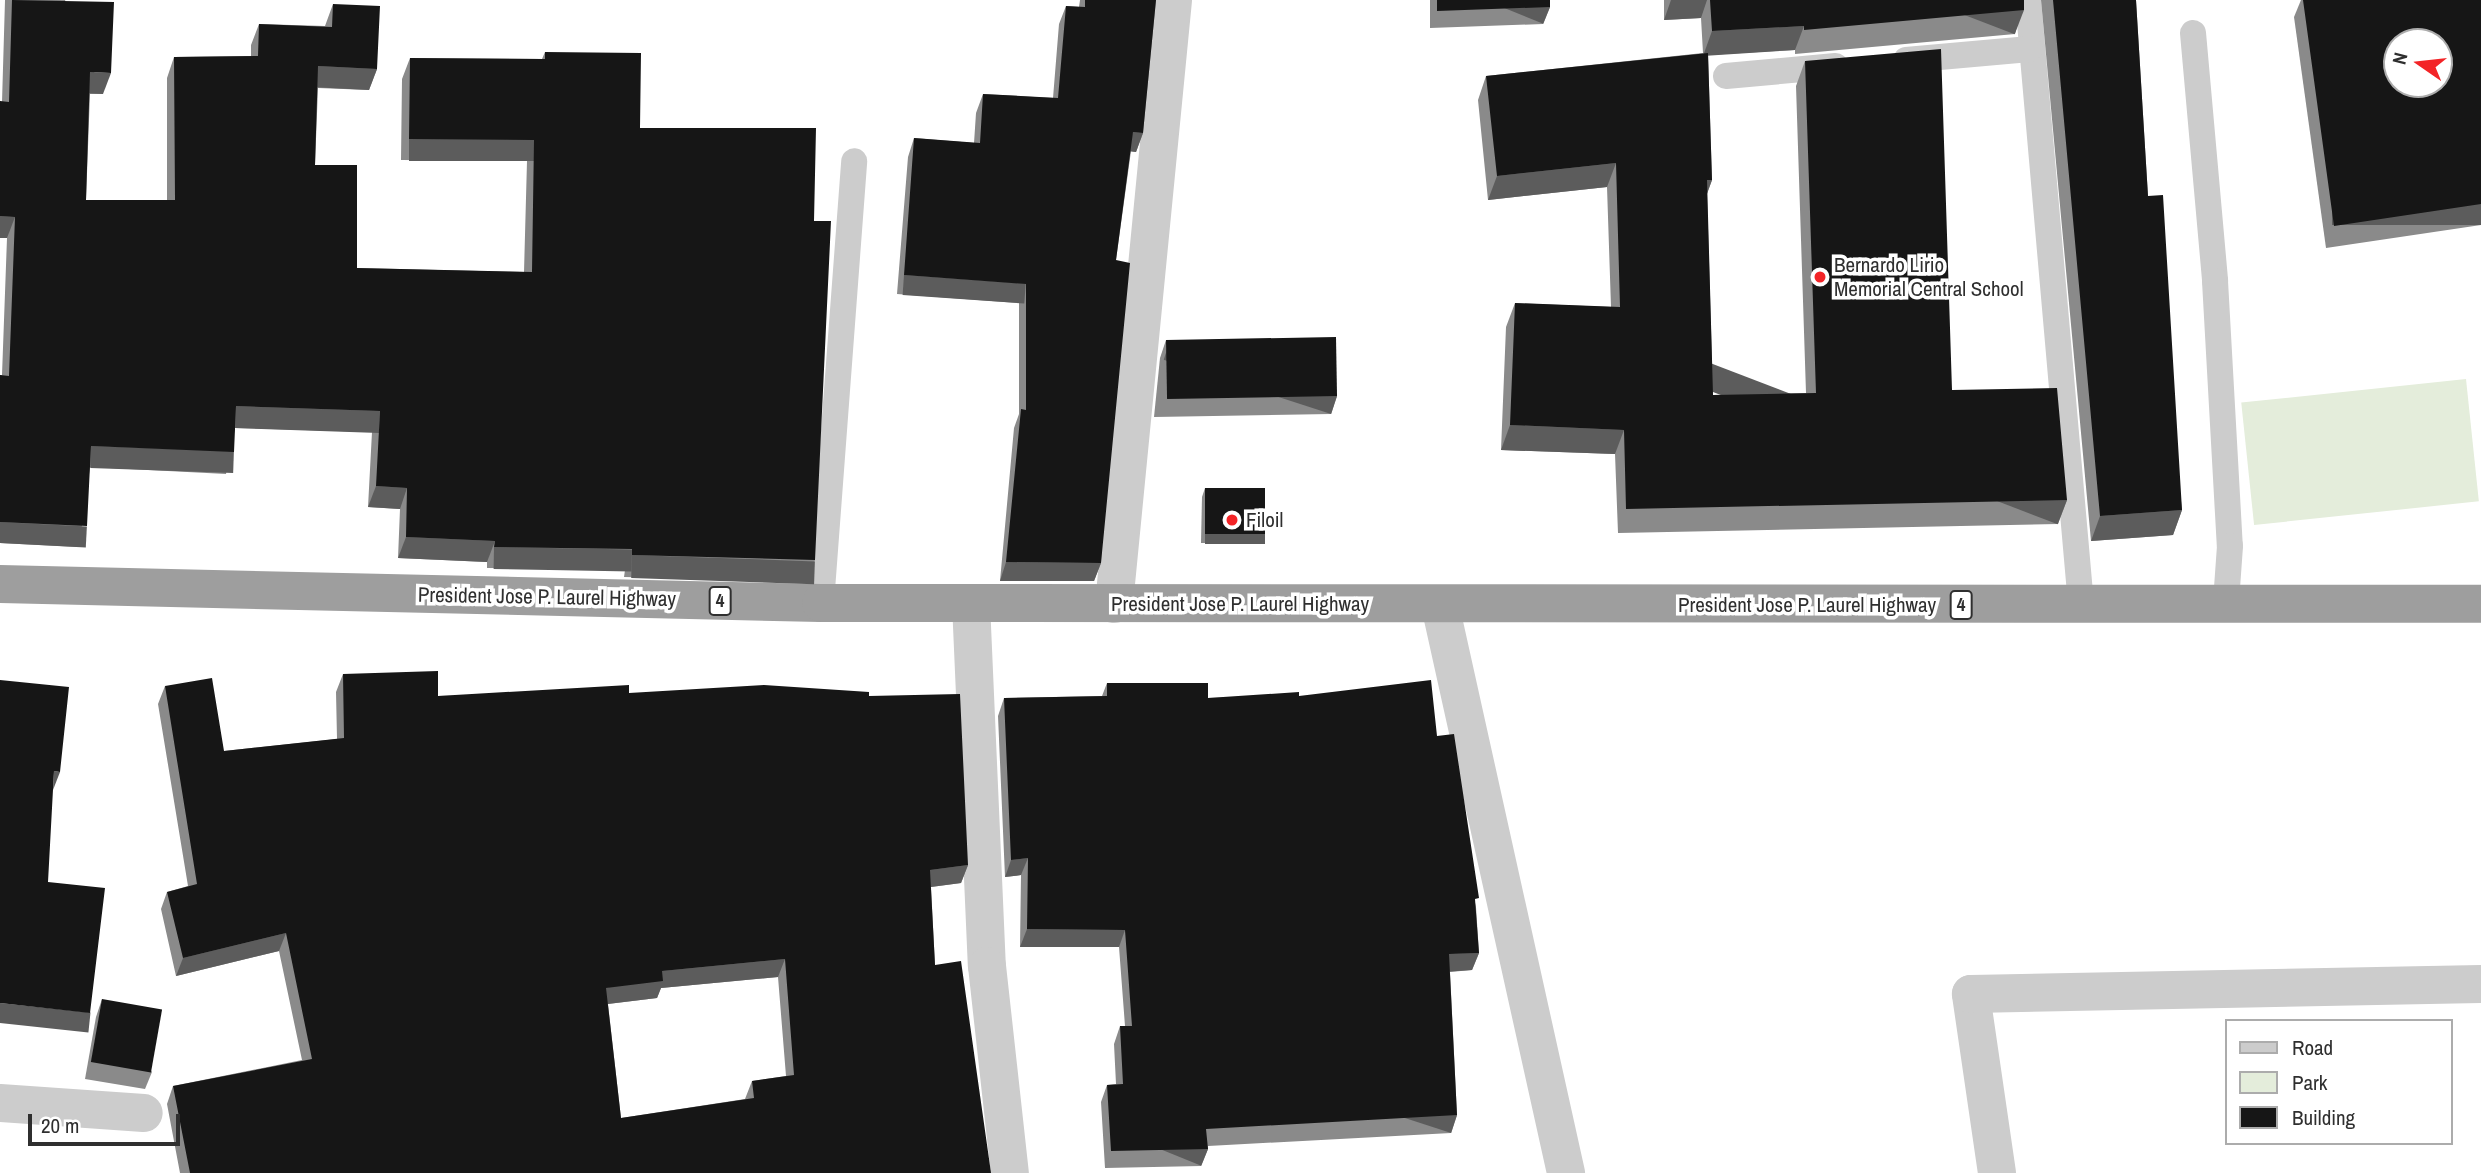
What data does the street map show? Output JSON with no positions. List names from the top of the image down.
{
  "streets": {
    "highway": ["President Jose P. Laurel Highway", "4"]
  },
  "places": ["Bernardo Lirio Memorial Central School", "Filoil"],
  "legend": ["Road", "Park", "Building"],
  "scale_bar": "20 m",
  "north": "left"
}
